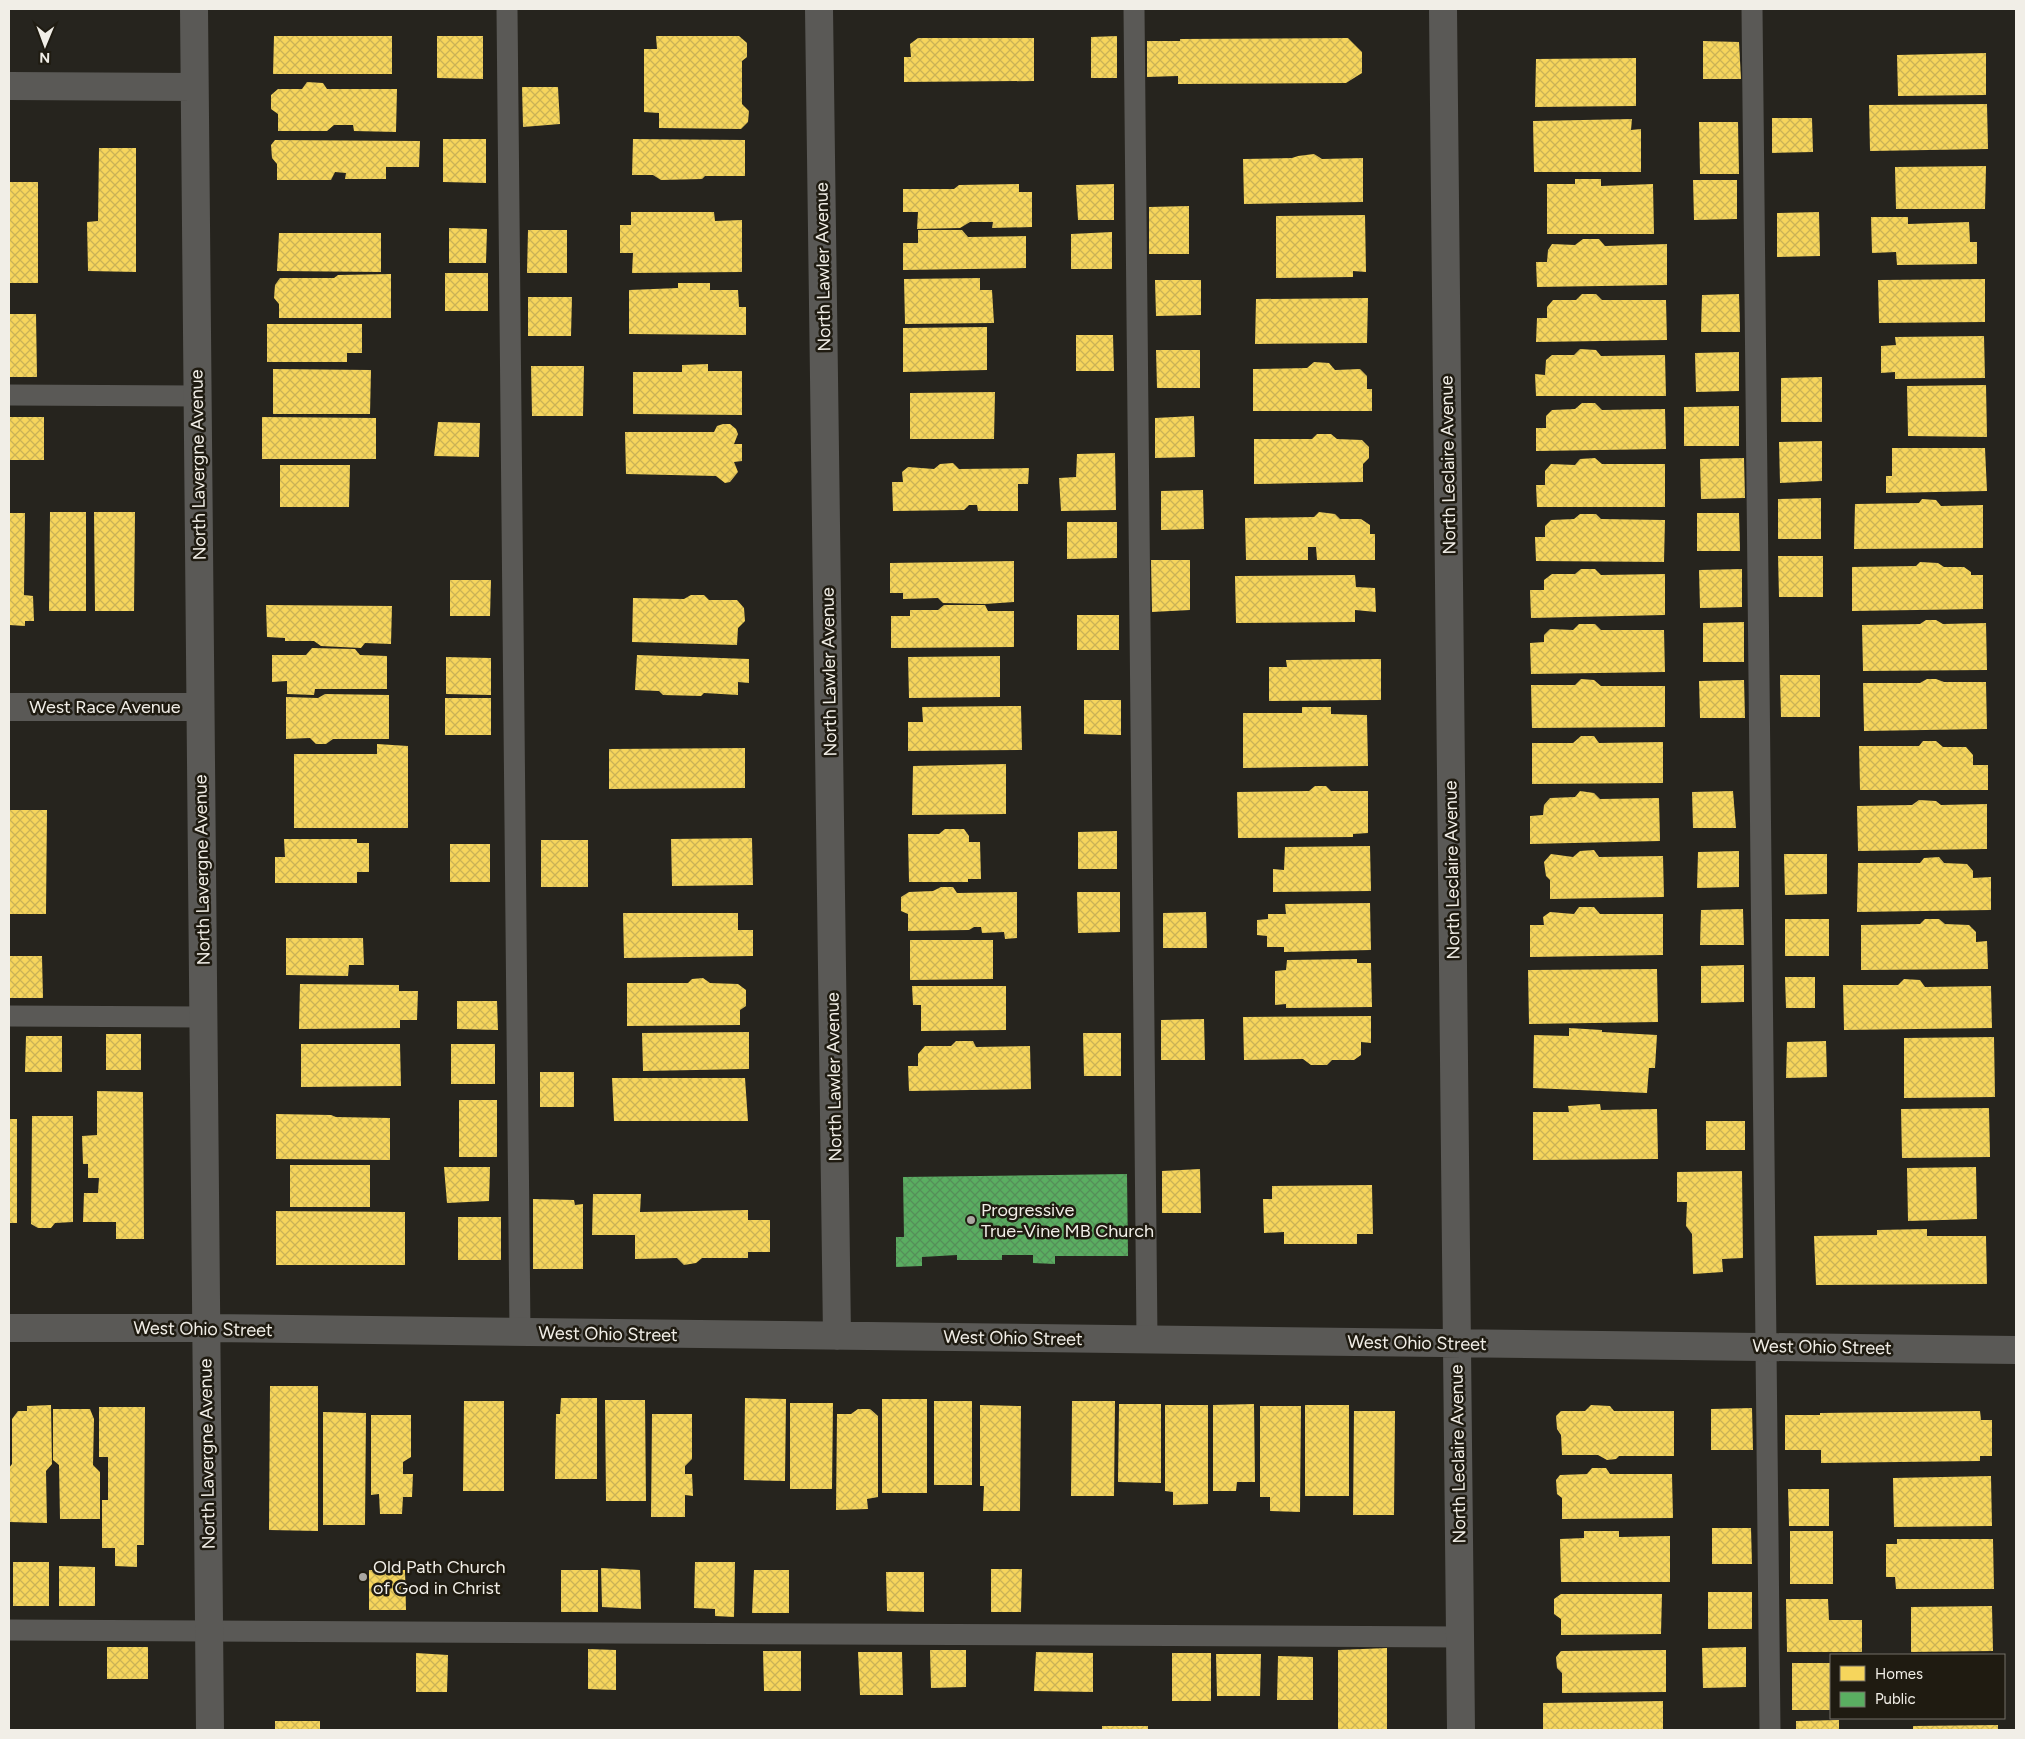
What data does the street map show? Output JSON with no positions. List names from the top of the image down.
{
  "streets": {
    "street": [
      "North Lawler Avenue",
      "North Lavergne Avenue",
      "North Leclaire Avenue",
      "West Race Avenue",
      "West Ohio Street"
    ]
  },
  "crossings": [
    ["North Lawler Avenue", "West Ohio Street"],
    ["North Lavergne Avenue", "West Race Avenue"],
    ["North Lavergne Avenue", "West Ohio Street"],
    ["North Leclaire Avenue", "West Ohio Street"]
  ],
  "places": ["Progressive True-Vine MB Church", "Old Path Church of God in Christ"],
  "legend": ["Homes", "Public"],
  "north": "bottom"
}
